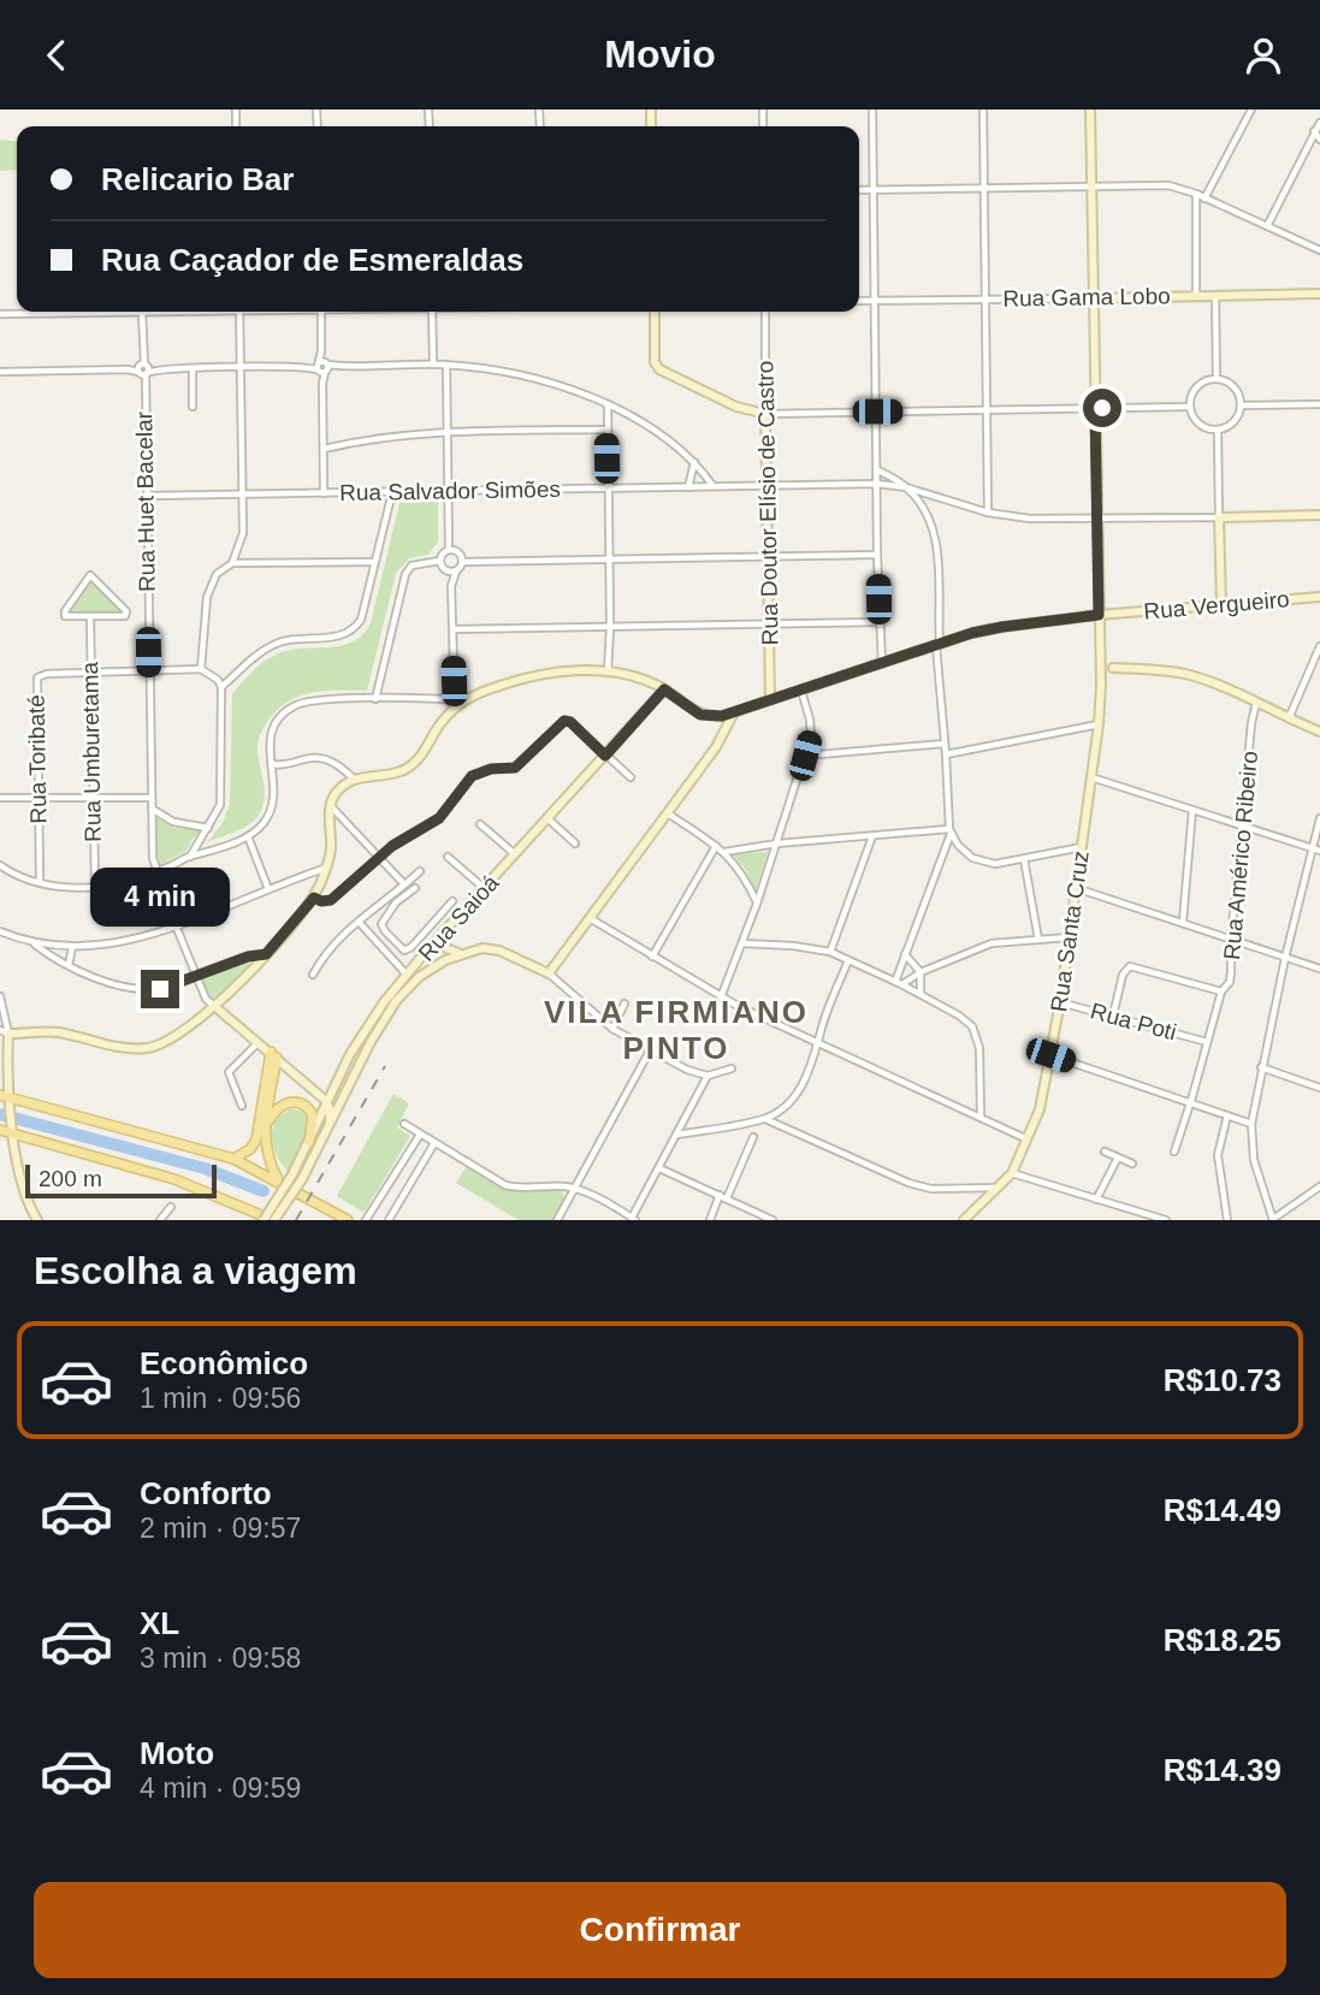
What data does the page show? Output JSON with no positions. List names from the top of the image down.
{
  "streets": {
    "main road": [
      "Rua Gama Lobo",
      "Rua Salvador Simões",
      "Rua Doutor Elísio de Castro",
      "Rua Vergueiro",
      "Rua Saioá",
      "Rua Santa Cruz"
    ],
    "street": [
      "Rua Huet Bacelar",
      "Rua Umburetama",
      "Rua Toribaté",
      "Rua Américo Ribeiro",
      "Rua Poti"
    ]
  },
  "crossings": [
    ["Rua Gama Lobo", "Rua Santa Cruz"],
    ["Rua Salvador Simões", "Rua Huet Bacelar"],
    ["Rua Salvador Simões", "Rua Doutor Elísio de Castro"],
    ["Rua Salvador Simões", "Rua Santa Cruz"],
    ["Rua Huet Bacelar", "Rua Toribaté"],
    ["Rua Doutor Elísio de Castro", "Rua Vergueiro"],
    ["Rua Vergueiro", "Rua Saioá"],
    ["Rua Vergueiro", "Rua Santa Cruz"],
    ["Rua Umburetama", "Rua Toribaté"],
    ["Rua Américo Ribeiro", "Rua Poti"],
    ["Rua Santa Cruz", "Rua Poti"]
  ],
  "districts": ["VILA FIRMIANO PINTO"],
  "scale_bar": "200 m",
  "page": {
    "header": "Movio",
    "banner": ["Relicario Bar", "Rua Caçador de Esmeraldas"],
    "bubble": "4 min",
    "scale": "200 m",
    "heading": "Escolha a viagem",
    "list": [
      {
        "name": "Econômico",
        "note": "1 min · 09:56",
        "value": "R$10.73"
      },
      {
        "name": "Conforto",
        "note": "2 min · 09:57",
        "value": "R$14.49"
      },
      {
        "name": "XL",
        "note": "3 min · 09:58",
        "value": "R$18.25"
      },
      {
        "name": "Moto",
        "note": "4 min · 09:59",
        "value": "R$14.39"
      }
    ],
    "buttons": "Confirmar"
  }
}
